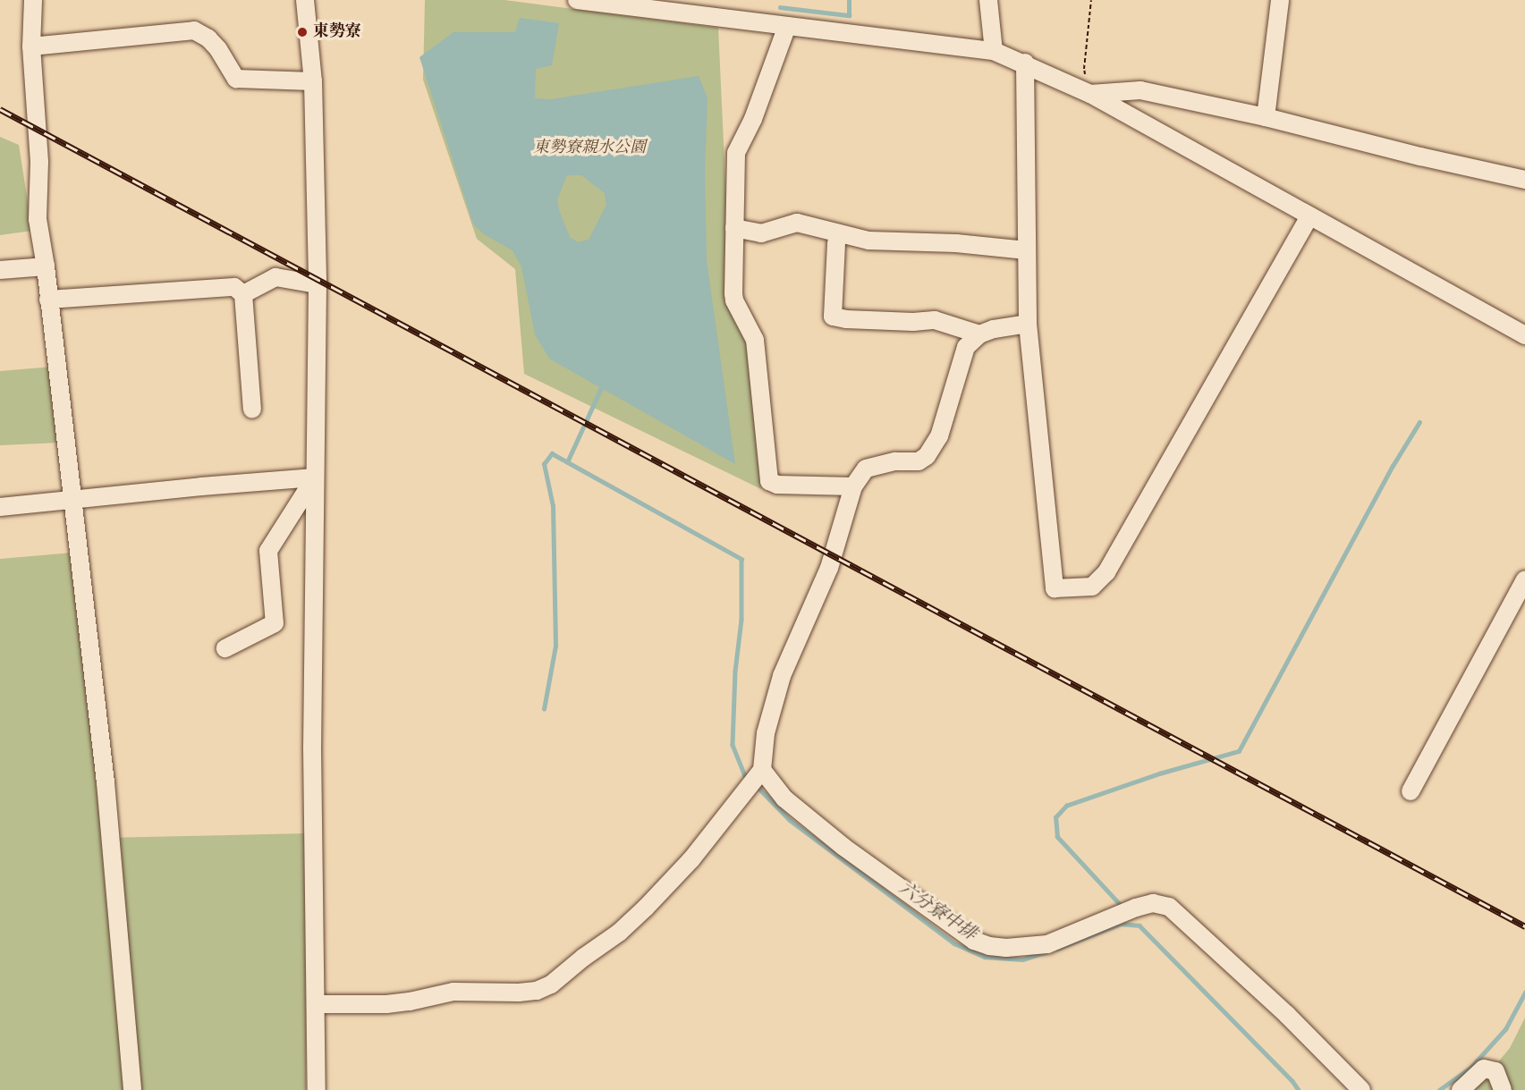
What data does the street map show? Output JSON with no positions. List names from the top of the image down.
{
  "water": ["六分寮中排"],
  "parks": ["東勢寮親水公園"],
  "places": ["東勢寮"]
}
